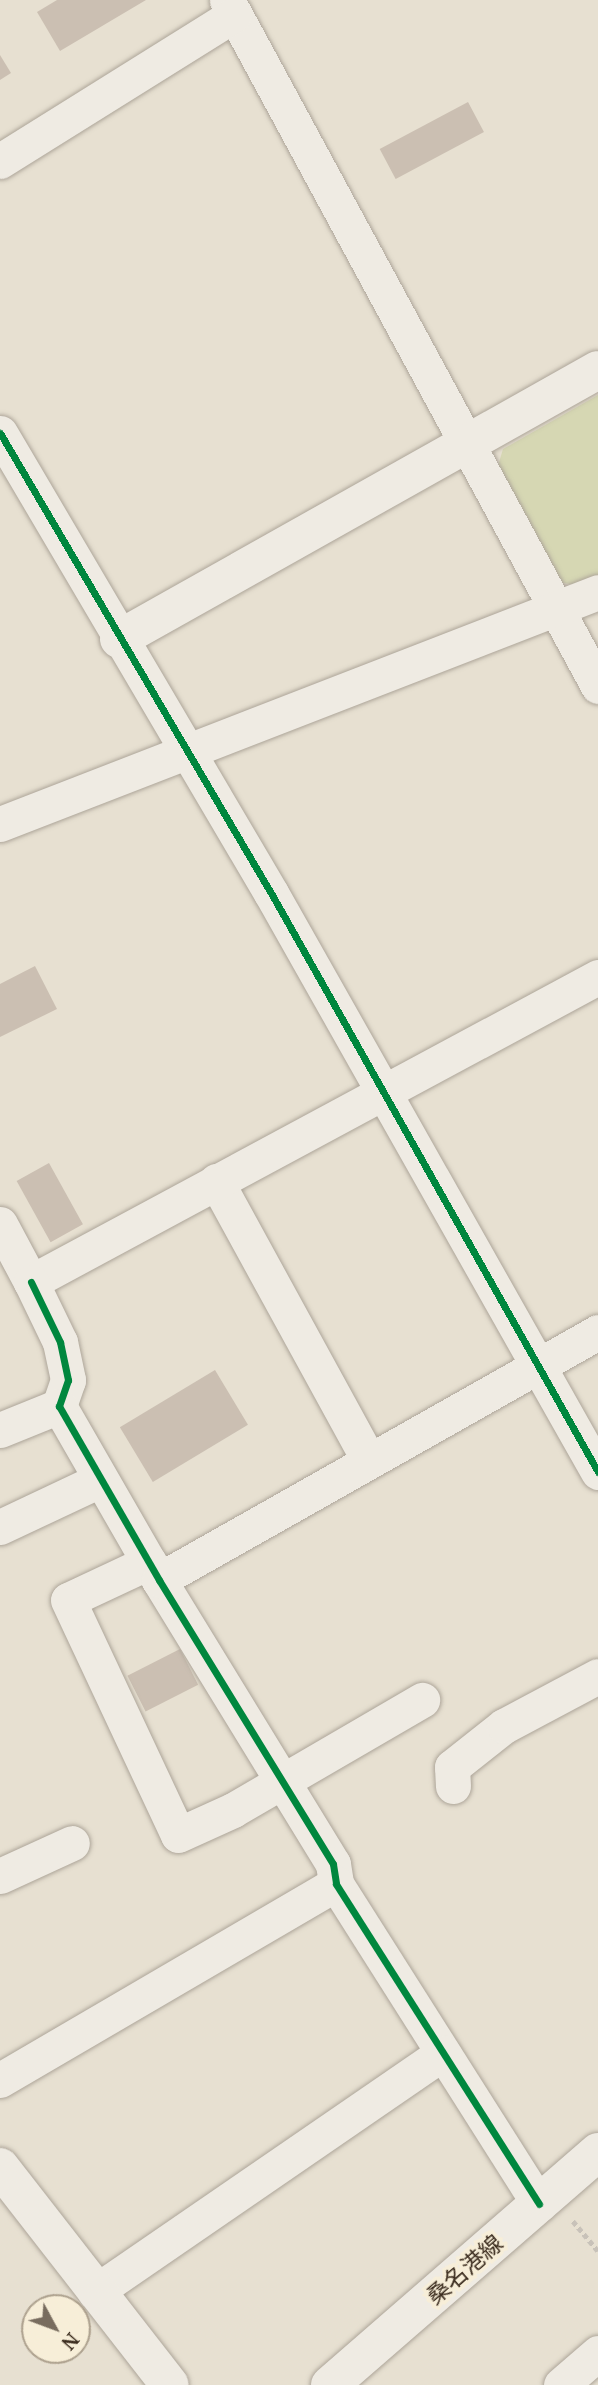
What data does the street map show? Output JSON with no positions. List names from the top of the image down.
{
  "streets": {
    "street": ["桑名港線"]
  },
  "north": "bottom right"
}
